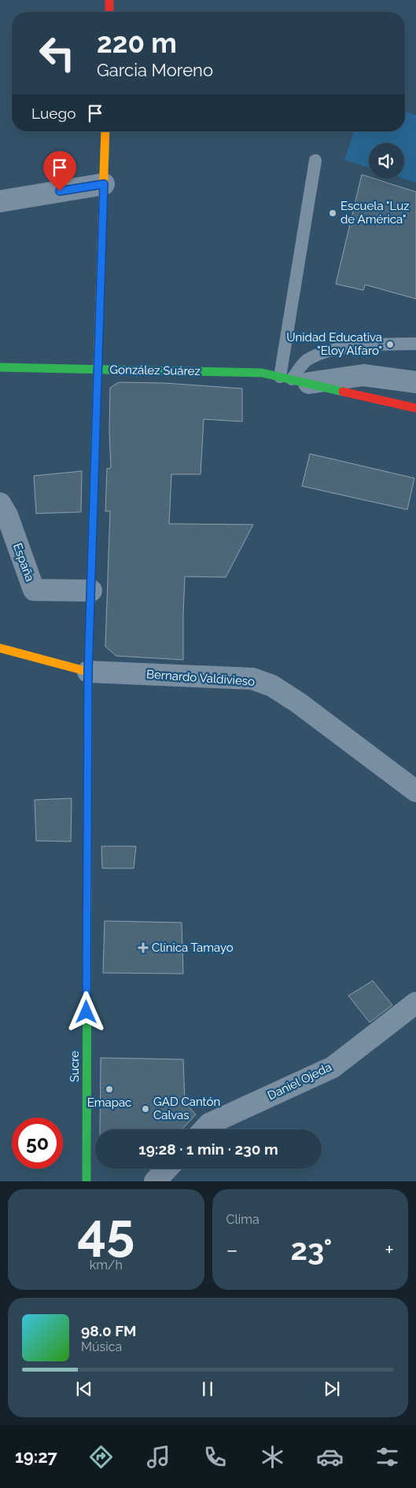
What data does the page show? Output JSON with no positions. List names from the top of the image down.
{
  "streets": {
    "main road": ["González Suárez", "Bernardo Valdivieso", "Sucre"],
    "street": ["España", "Daniel Ojeda"]
  },
  "crossings": [
    ["González Suárez", "Sucre"],
    ["España", "Sucre"],
    ["Bernardo Valdivieso", "Sucre"]
  ],
  "places": {
    "other": [
      "Escuela \"Luz de América\"",
      "Unidad Educativa \"Eloy Alfaro\"",
      "Emapac",
      "GAD Cantón Calvas"
    ],
    "health": ["Clínica Tamayo"]
  },
  "page": {
    "turn": ["220 m", "Garcia Moreno"],
    "then": "Luego",
    "limit": "50",
    "trip": "19:28 · 1 min · 230 m",
    "tile": [
      ["45", "km/h"],
      "Clima"
    ],
    "heat": ["−", "23°", "+"],
    "song": ["98.0 FM", "Música"],
    "tabs": "19:27"
  }
}
